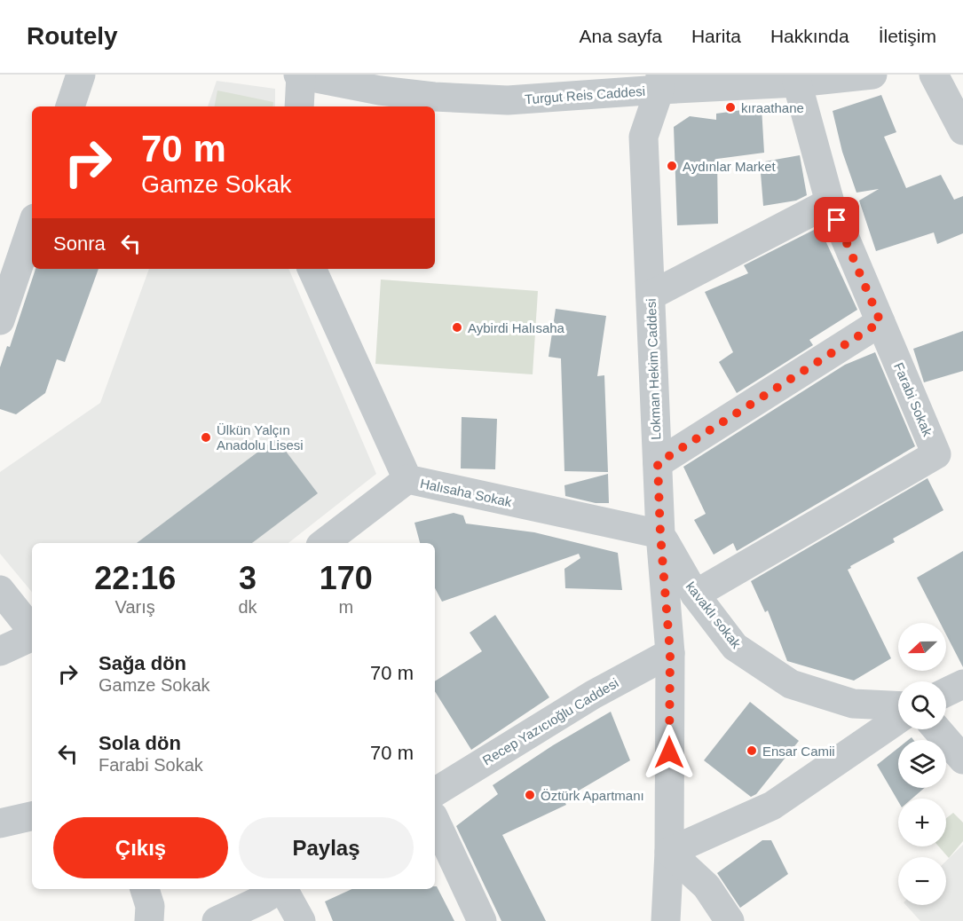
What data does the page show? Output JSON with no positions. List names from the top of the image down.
{
  "streets": {
    "street": [
      "Turgut Reis Caddesi",
      "Lokman Hekim Caddesi",
      "Farabi Sokak",
      "Halısaha Sokak",
      "kavaklı sokak",
      "Recep Yazıcıoğlu Caddesi"
    ]
  },
  "crossings": [
    ["Turgut Reis Caddesi", "Lokman Hekim Caddesi"],
    ["Turgut Reis Caddesi", "Farabi Sokak"],
    ["Lokman Hekim Caddesi", "Halısaha Sokak"],
    ["Lokman Hekim Caddesi", "kavaklı sokak"],
    ["Lokman Hekim Caddesi", "Recep Yazıcıoğlu Caddesi"],
    ["Farabi Sokak", "kavaklı sokak"],
    ["Halısaha Sokak", "kavaklı sokak"]
  ],
  "places": [
    "kıraathane",
    "Aydınlar Market",
    "Aybirdi Halısaha",
    "Ülkün Yalçın Anadolu Lisesi",
    "Ensar Camii",
    "Öztürk Apartmanı"
  ],
  "north": "left",
  "page": {
    "header": "Routely",
    "nav": [
      "Ana sayfa",
      "Harita",
      "Hakkında",
      "İletişim"
    ],
    "turn": ["70 m", "Gamze Sokak"],
    "then": "Sonra",
    "eta": [
      "22:16",
      "Varış",
      "3",
      "dk",
      "170",
      "m"
    ],
    "map_buttons": ["+", "−"],
    "list": [
      {
        "name": "Sağa dön",
        "note": "Gamze Sokak",
        "value": "70 m"
      },
      {
        "name": "Sola dön",
        "note": "Farabi Sokak",
        "value": "70 m"
      }
    ],
    "buttons": ["Çıkış", "Paylaş"]
  }
}
